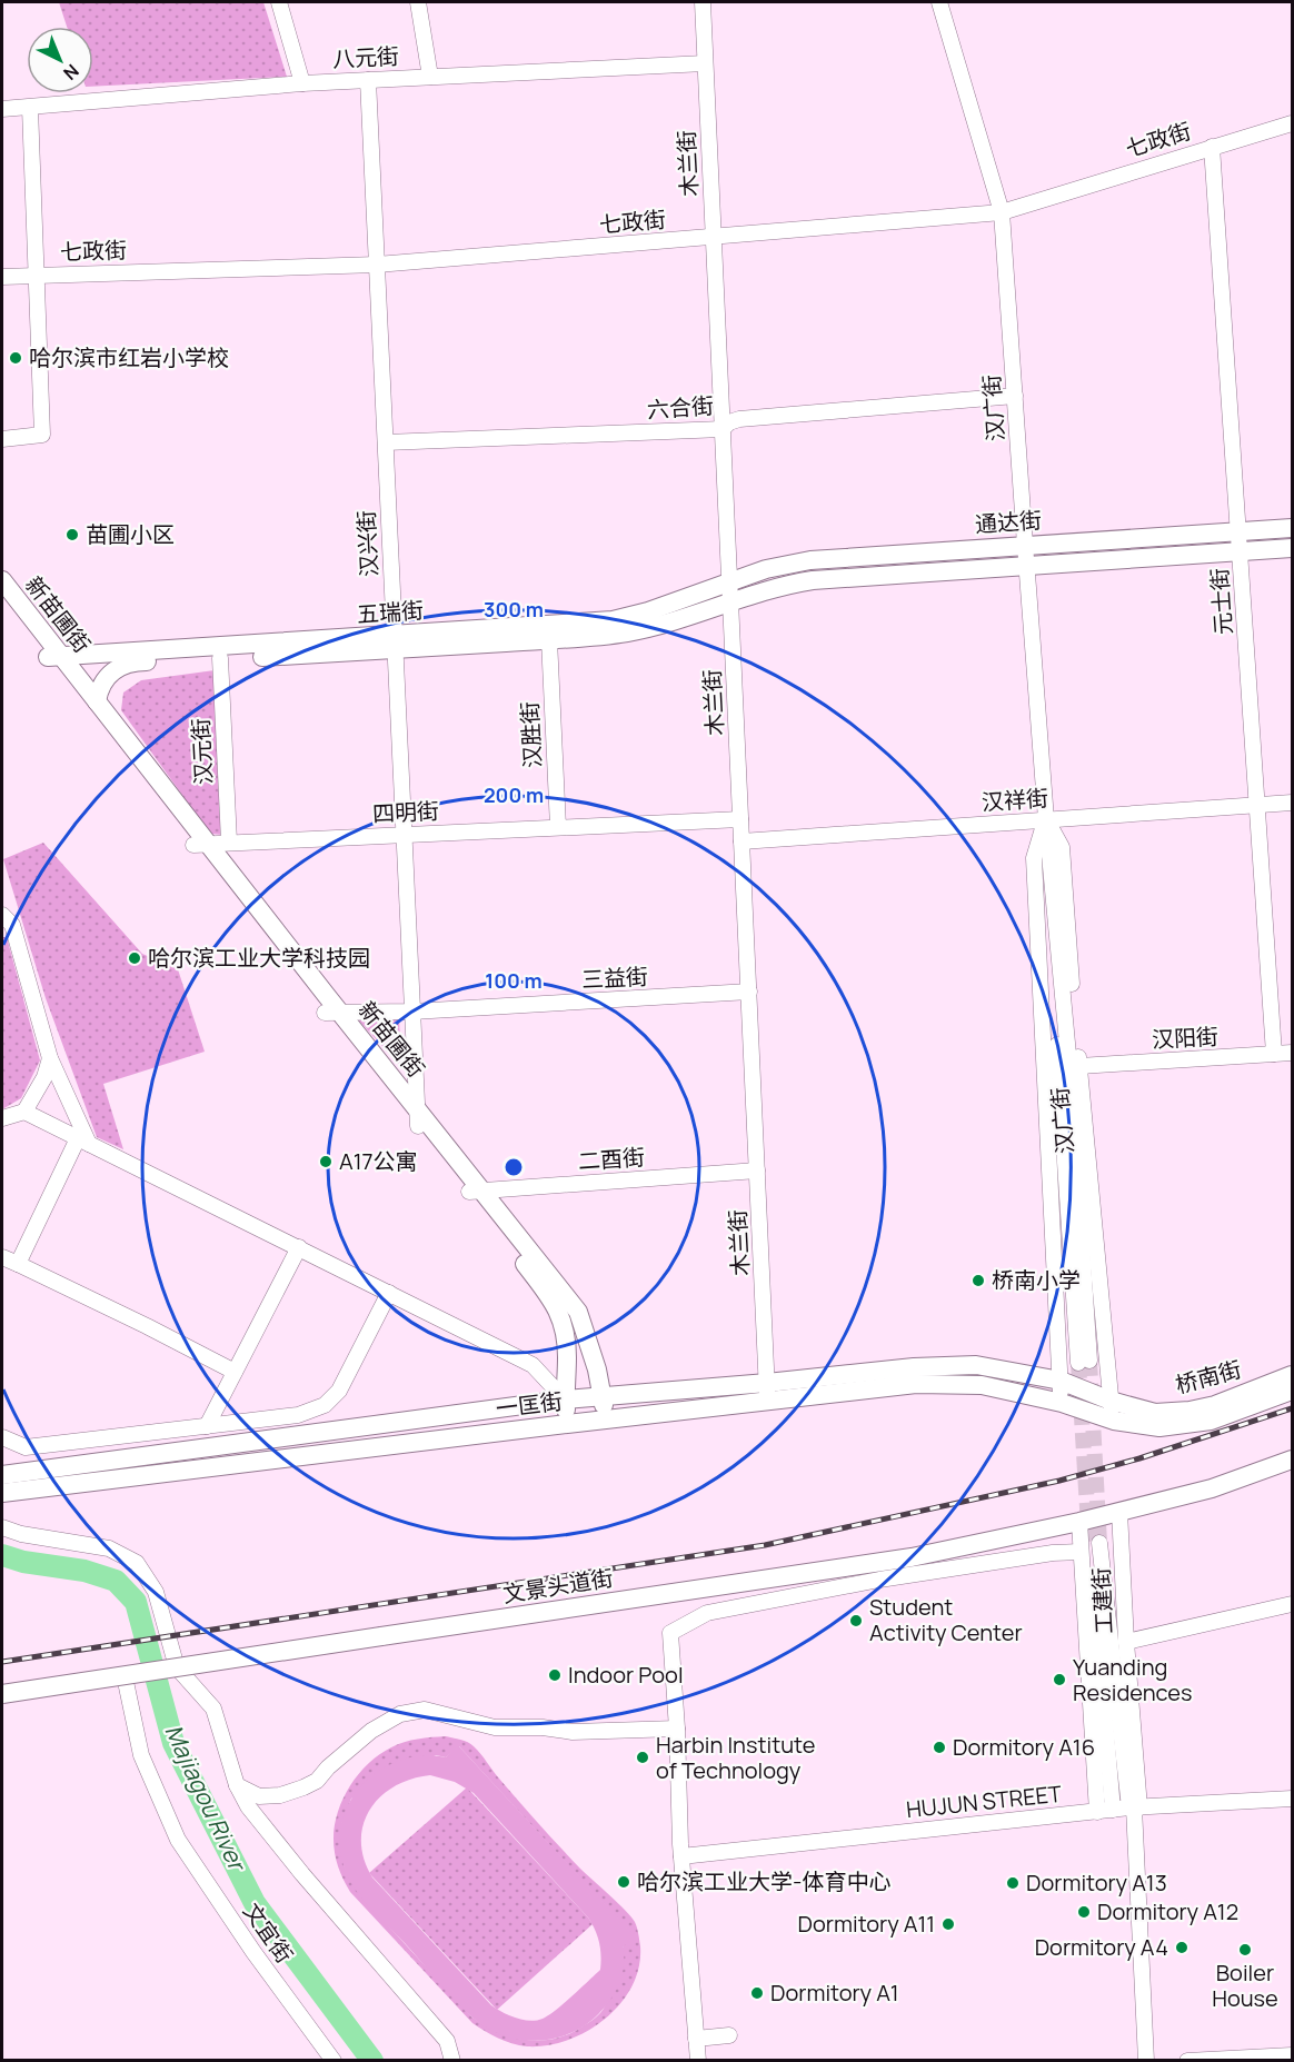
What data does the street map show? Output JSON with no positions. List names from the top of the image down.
{
  "streets": {
    "main road": [
      "通达街",
      "五瑞街",
      "新苗圃街",
      "桥南街",
      "一匡街",
      "文景头道街"
    ],
    "street": [
      "八元街",
      "七政街",
      "木兰街",
      "六合街",
      "汉广街",
      "汉兴街",
      "元士街",
      "汉胜街",
      "汉元街",
      "汉祥街",
      "四明街",
      "三益街",
      "汉阳街",
      "二酉街",
      "工建街",
      "HUJUN STREET",
      "文宜街"
    ]
  },
  "crossings": [
    ["八元街", "木兰街"],
    ["八元街", "汉兴街"],
    ["七政街", "木兰街"],
    ["七政街", "汉广街"],
    ["七政街", "汉兴街"],
    ["七政街", "元士街"],
    ["木兰街", "六合街"],
    ["木兰街", "通达街"],
    ["木兰街", "五瑞街"],
    ["木兰街", "汉祥街"],
    ["木兰街", "四明街"],
    ["木兰街", "三益街"],
    ["木兰街", "二酉街"],
    ["木兰街", "一匡街"],
    ["六合街", "汉广街"],
    ["六合街", "汉兴街"],
    ["汉广街", "通达街"],
    ["汉广街", "汉祥街"],
    ["汉广街", "汉阳街"],
    ["汉广街", "桥南街"],
    ["汉广街", "一匡街"],
    ["通达街", "元士街"],
    ["通达街", "五瑞街"],
    ["汉兴街", "五瑞街"],
    ["汉兴街", "新苗圃街"],
    ["汉兴街", "四明街"],
    ["汉兴街", "三益街"],
    ["元士街", "汉祥街"],
    ["元士街", "汉阳街"],
    ["五瑞街", "新苗圃街"],
    ["五瑞街", "汉胜街"],
    ["五瑞街", "汉元街"],
    ["新苗圃街", "四明街"],
    ["新苗圃街", "三益街"],
    ["新苗圃街", "二酉街"],
    ["新苗圃街", "一匡街"],
    ["汉胜街", "四明街"],
    ["汉元街", "四明街"],
    ["桥南街", "一匡街"],
    ["文景头道街", "工建街"],
    ["文景头道街", "文宜街"],
    ["工建街", "HUJUN STREET"]
  ],
  "water": ["Majiagou River"],
  "places": [
    "哈尔滨市红岩小学校",
    "苗圃小区",
    "哈尔滨工业大学科技园",
    "A17公寓",
    "桥南小学",
    "Student Activity Center",
    "Indoor Pool",
    "Yuanding Residences",
    "Dormitory A16",
    "Harbin Institute of Technology",
    "哈尔滨工业大学-体育中心",
    "Dormitory A13",
    "Dormitory A12",
    "Dormitory A11",
    "Dormitory A4",
    "Boiler House",
    "Dormitory A1"
  ],
  "north": "bottom right",
  "rings": ["300 m", "200 m", "100 m"]
}
